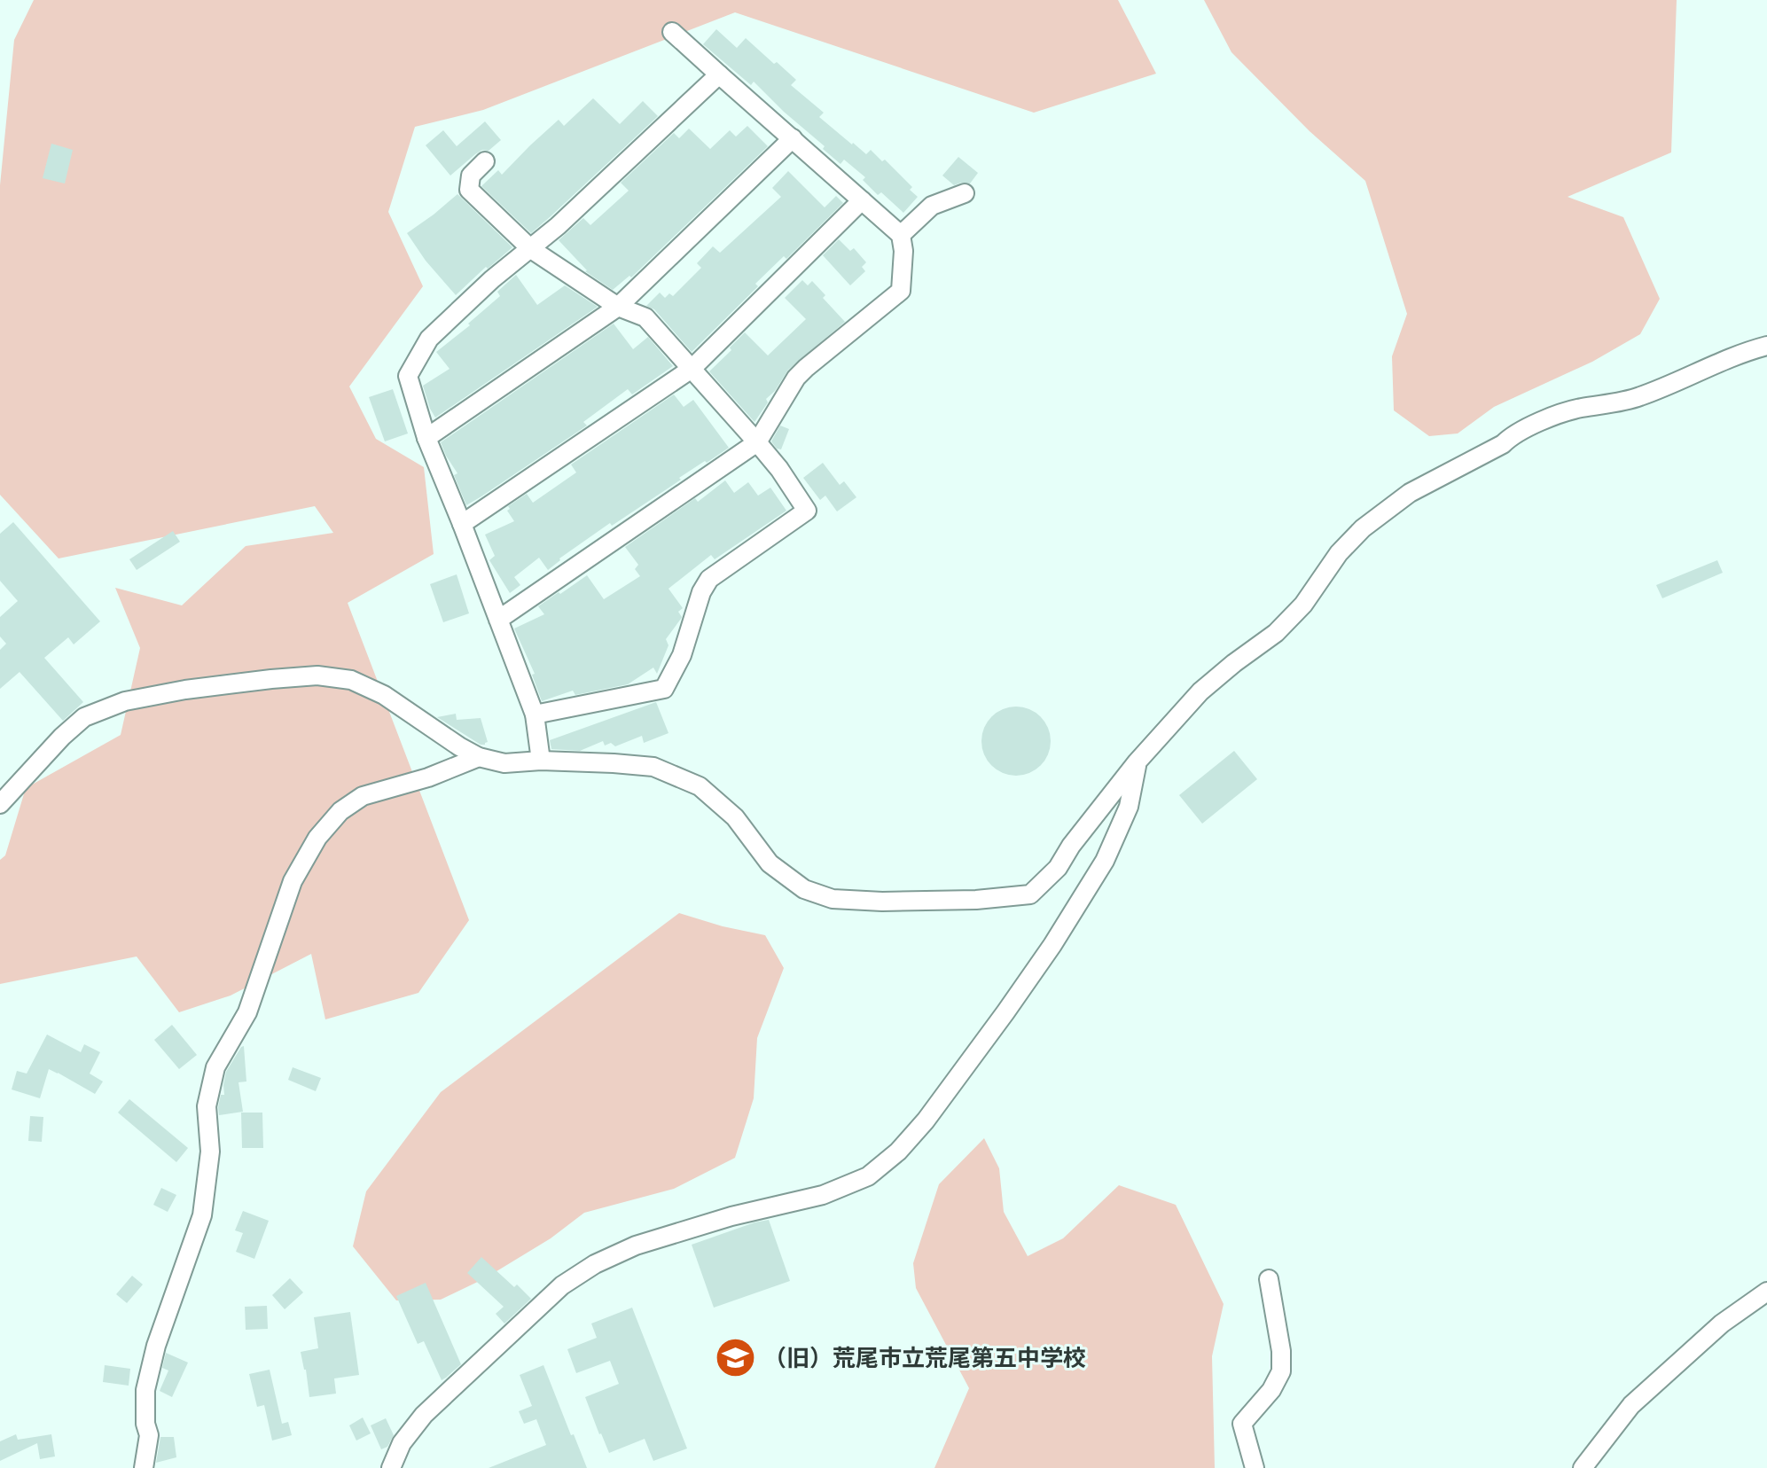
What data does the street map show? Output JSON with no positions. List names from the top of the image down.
{
  "places": {
    "school or university": ["（旧）荒尾市立荒尾第五中学校"]
  }
}
